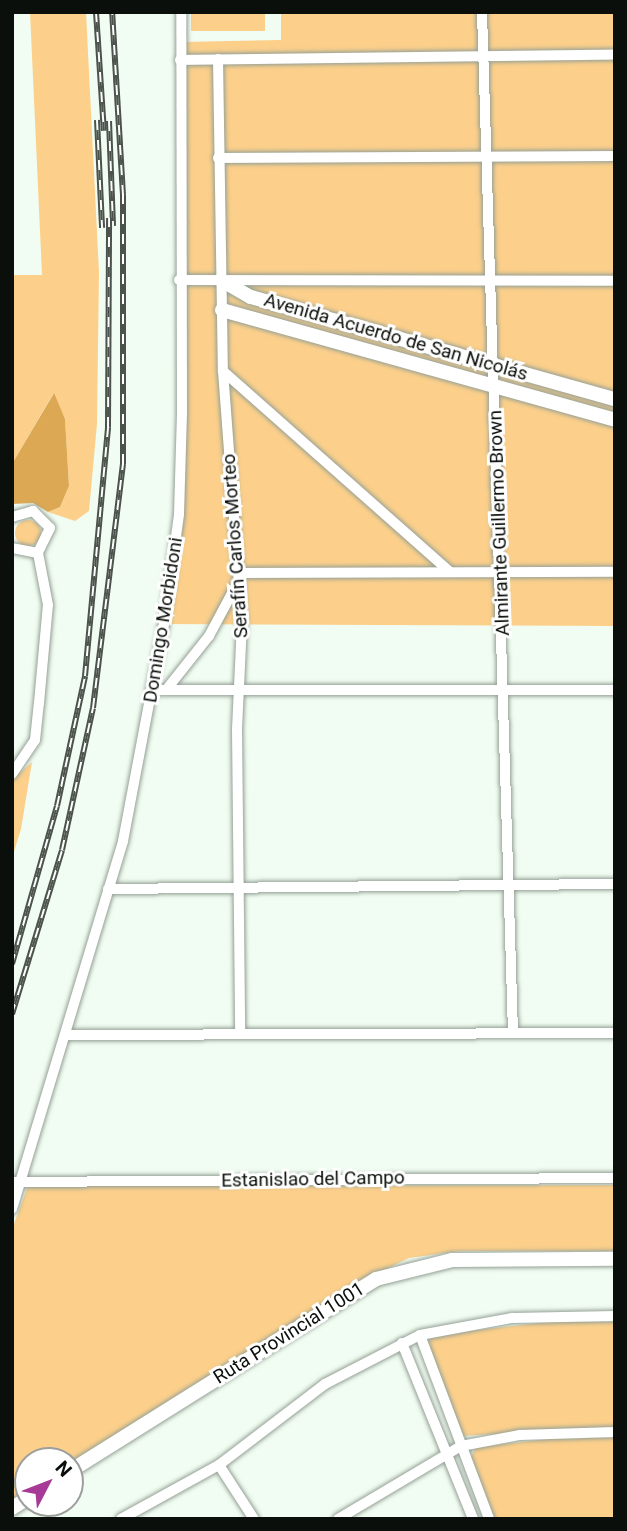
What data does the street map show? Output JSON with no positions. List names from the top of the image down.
{
  "streets": {
    "street": [
      "Avenida Acuerdo de San Nicolás",
      "Almirante Guillermo Brown",
      "Serafín Carlos Morteo",
      "Domingo Morbidoni",
      "Estanislao del Campo",
      "Ruta Provincial 1001"
    ]
  },
  "crossings": [
    ["Avenida Acuerdo de San Nicolás", "Almirante Guillermo Brown"],
    ["Avenida Acuerdo de San Nicolás", "Serafín Carlos Morteo"],
    ["Avenida Acuerdo de San Nicolás", "Domingo Morbidoni"],
    ["Domingo Morbidoni", "Estanislao del Campo"]
  ],
  "north": "top right"
}
